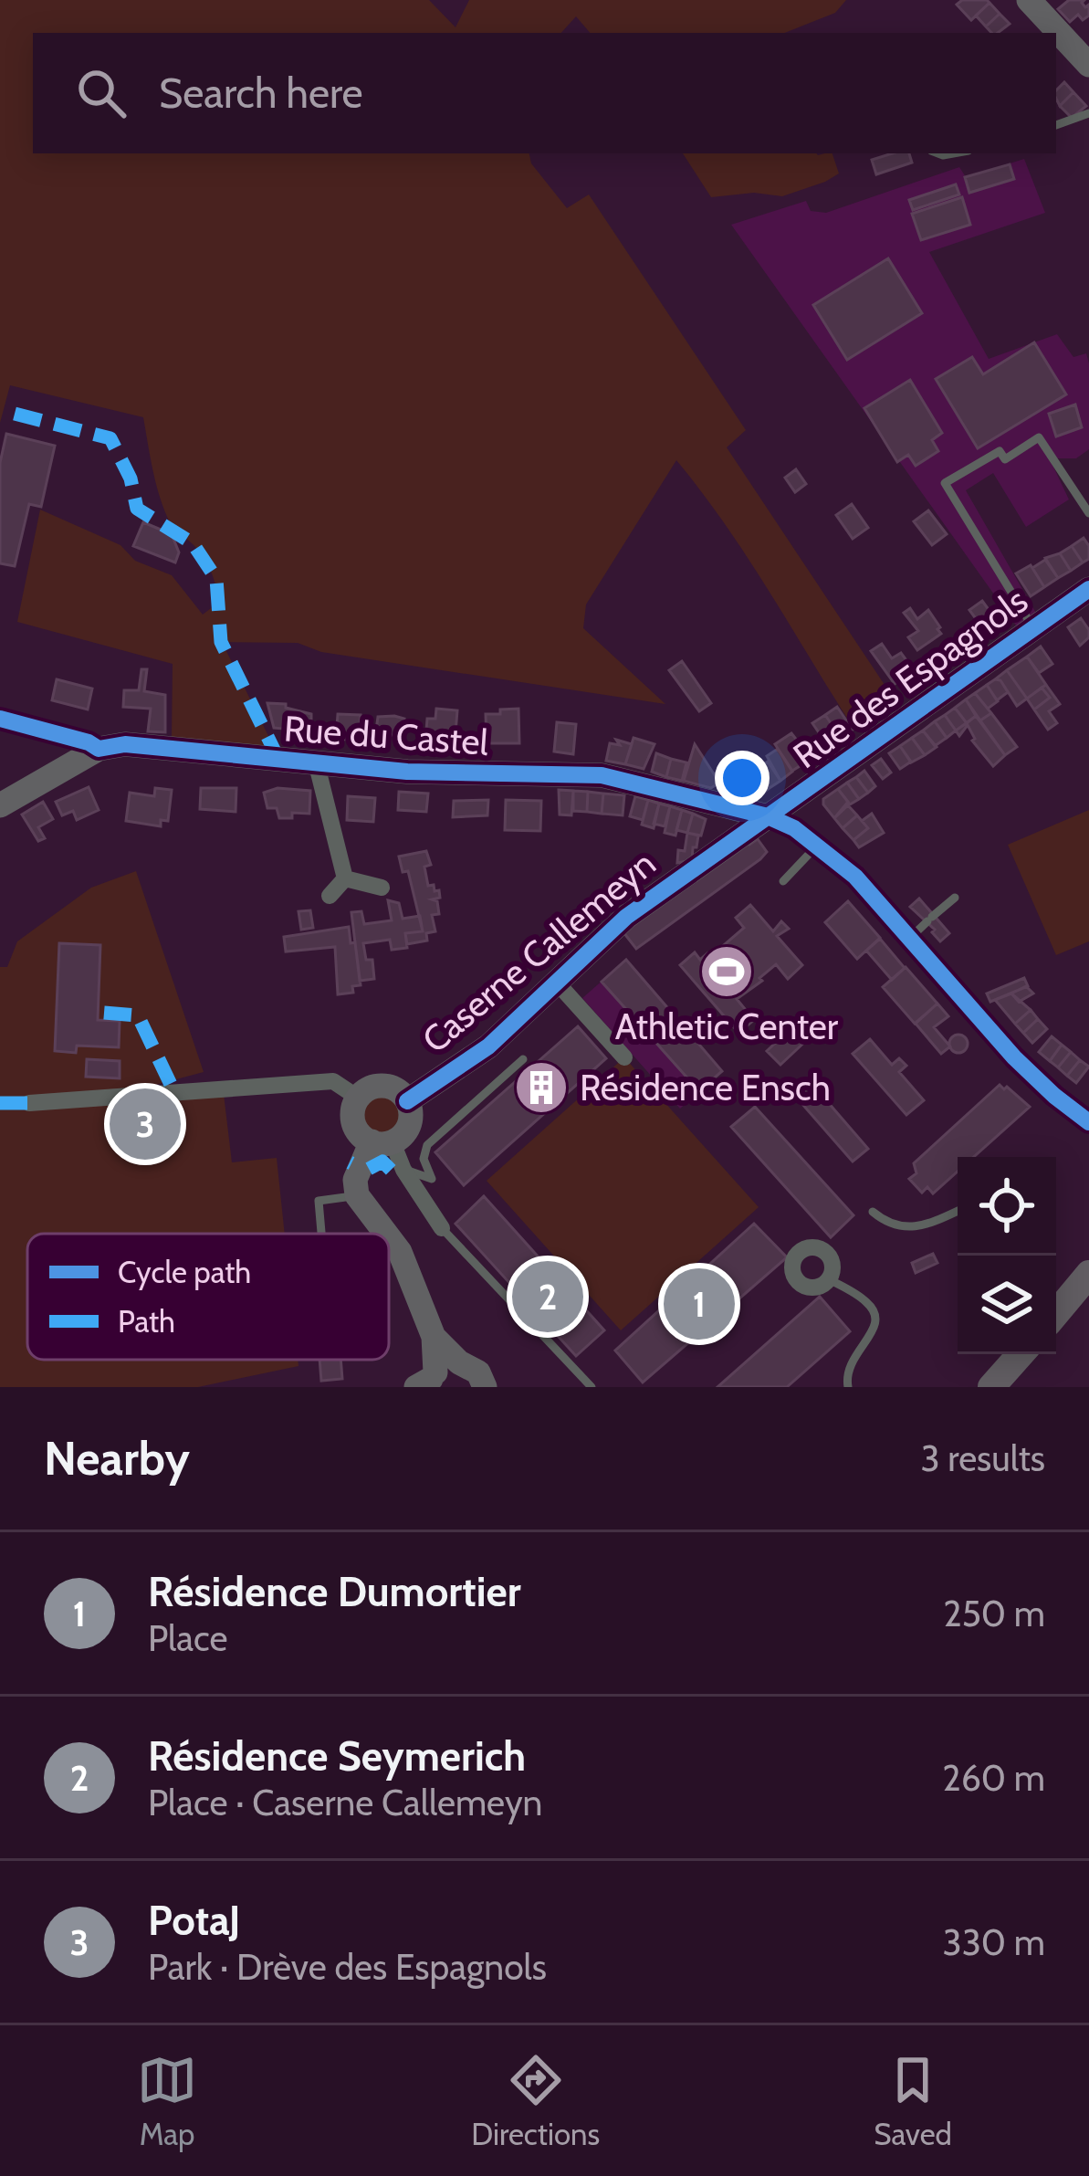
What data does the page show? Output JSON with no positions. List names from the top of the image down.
{
  "streets": {
    "street": ["Rue des Espagnols", "Rue du Castel", "Caserne Callemeyn"]
  },
  "crossings": [
    ["Rue des Espagnols", "Rue du Castel"],
    ["Rue des Espagnols", "Caserne Callemeyn"],
    ["Rue du Castel", "Caserne Callemeyn"]
  ],
  "places": {
    "sports": ["Athletic Center"],
    "building": ["Résidence Ensch"]
  },
  "legend": ["Cycle path", "Path"],
  "page": {
    "search": "Search here",
    "pins": ["3", "2", "1"],
    "heading": ["Nearby", "3 results"],
    "list": [
      {
        "mark": "1",
        "name": "Résidence Dumortier",
        "note": "Place",
        "value": "250 m"
      },
      {
        "mark": "2",
        "name": "Résidence Seymerich",
        "note": "Place · Caserne Callemeyn",
        "value": "260 m"
      },
      {
        "mark": "3",
        "name": "PotaJ",
        "note": "Park · Drève des Espagnols",
        "value": "330 m"
      }
    ],
    "nav": ["Map", "Directions", "Saved"]
  }
}
